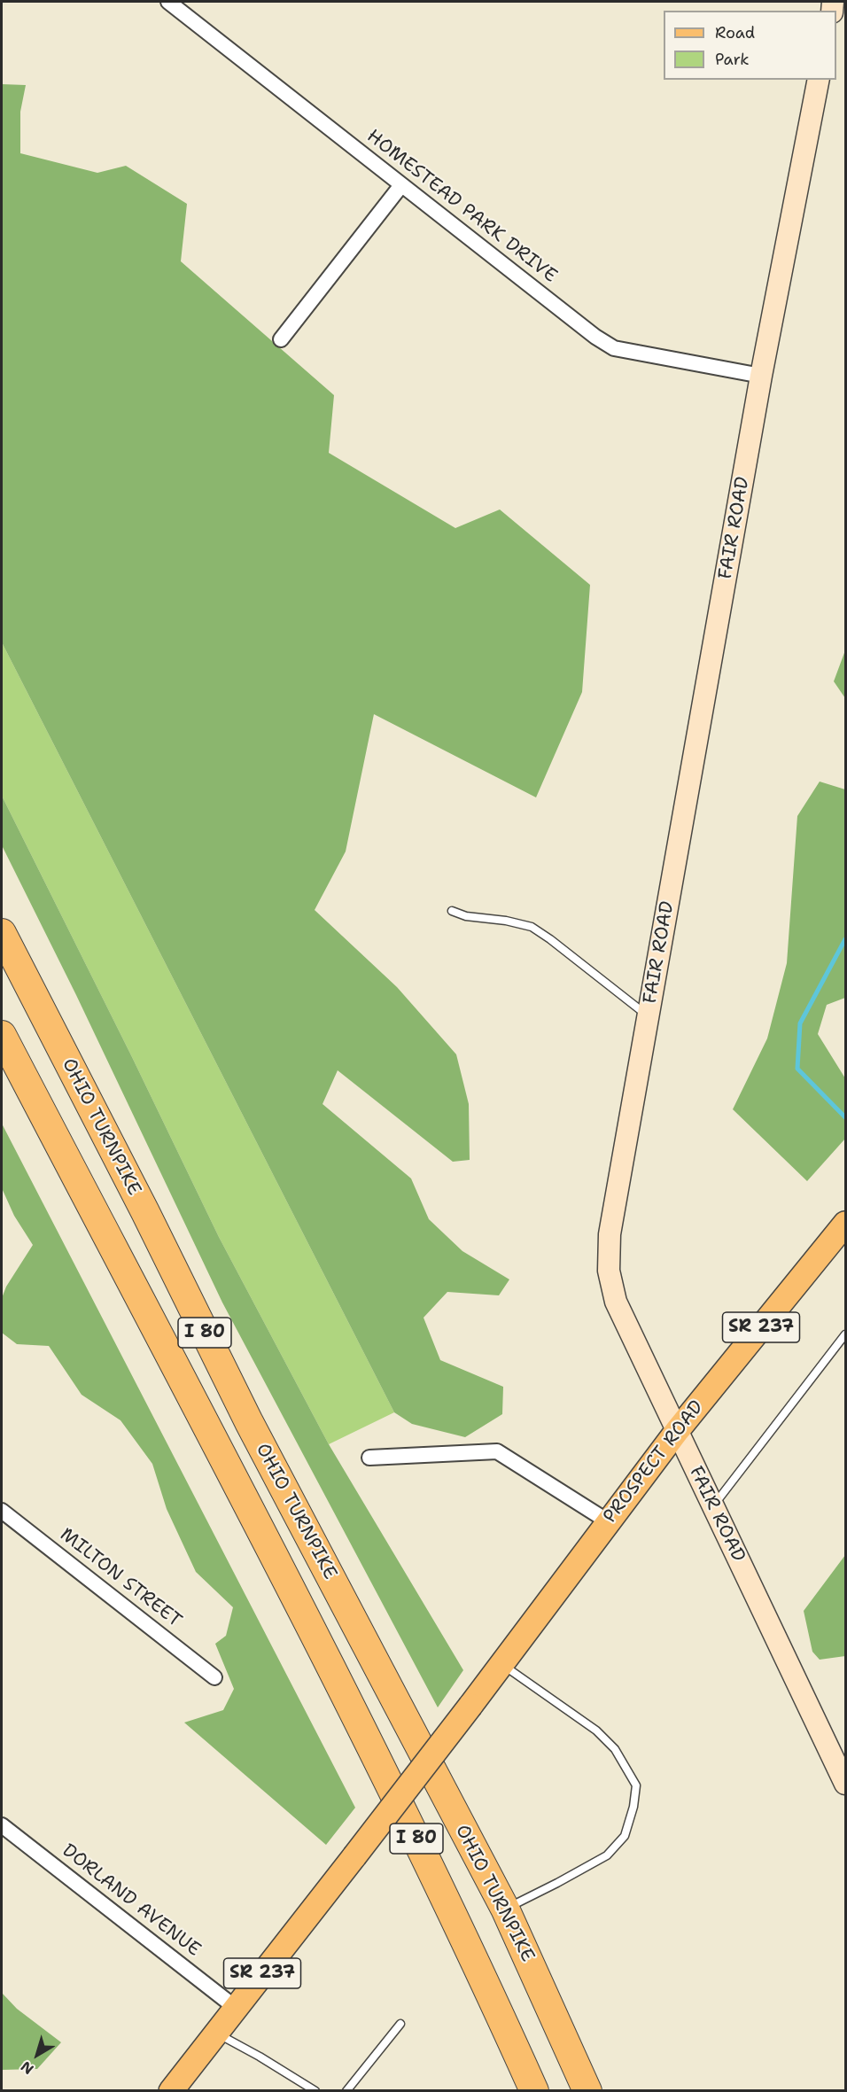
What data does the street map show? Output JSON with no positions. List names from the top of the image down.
{
  "streets": {
    "highway": ["OHIO TURNPIKE", "I 80"],
    "main road": ["SR 237", "PROSPECT ROAD"],
    "street": [
      "HOMESTEAD PARK DRIVE",
      "FAIR ROAD",
      "MILTON STREET",
      "DORLAND AVENUE"
    ]
  },
  "crossings": [
    ["HOMESTEAD PARK DRIVE", "FAIR ROAD"],
    ["FAIR ROAD", "PROSPECT ROAD"],
    ["SR 237", "PROSPECT ROAD"],
    ["SR 237", "DORLAND AVENUE"],
    ["PROSPECT ROAD", "DORLAND AVENUE"]
  ],
  "legend": ["Road", "Park"],
  "north": "bottom left"
}
